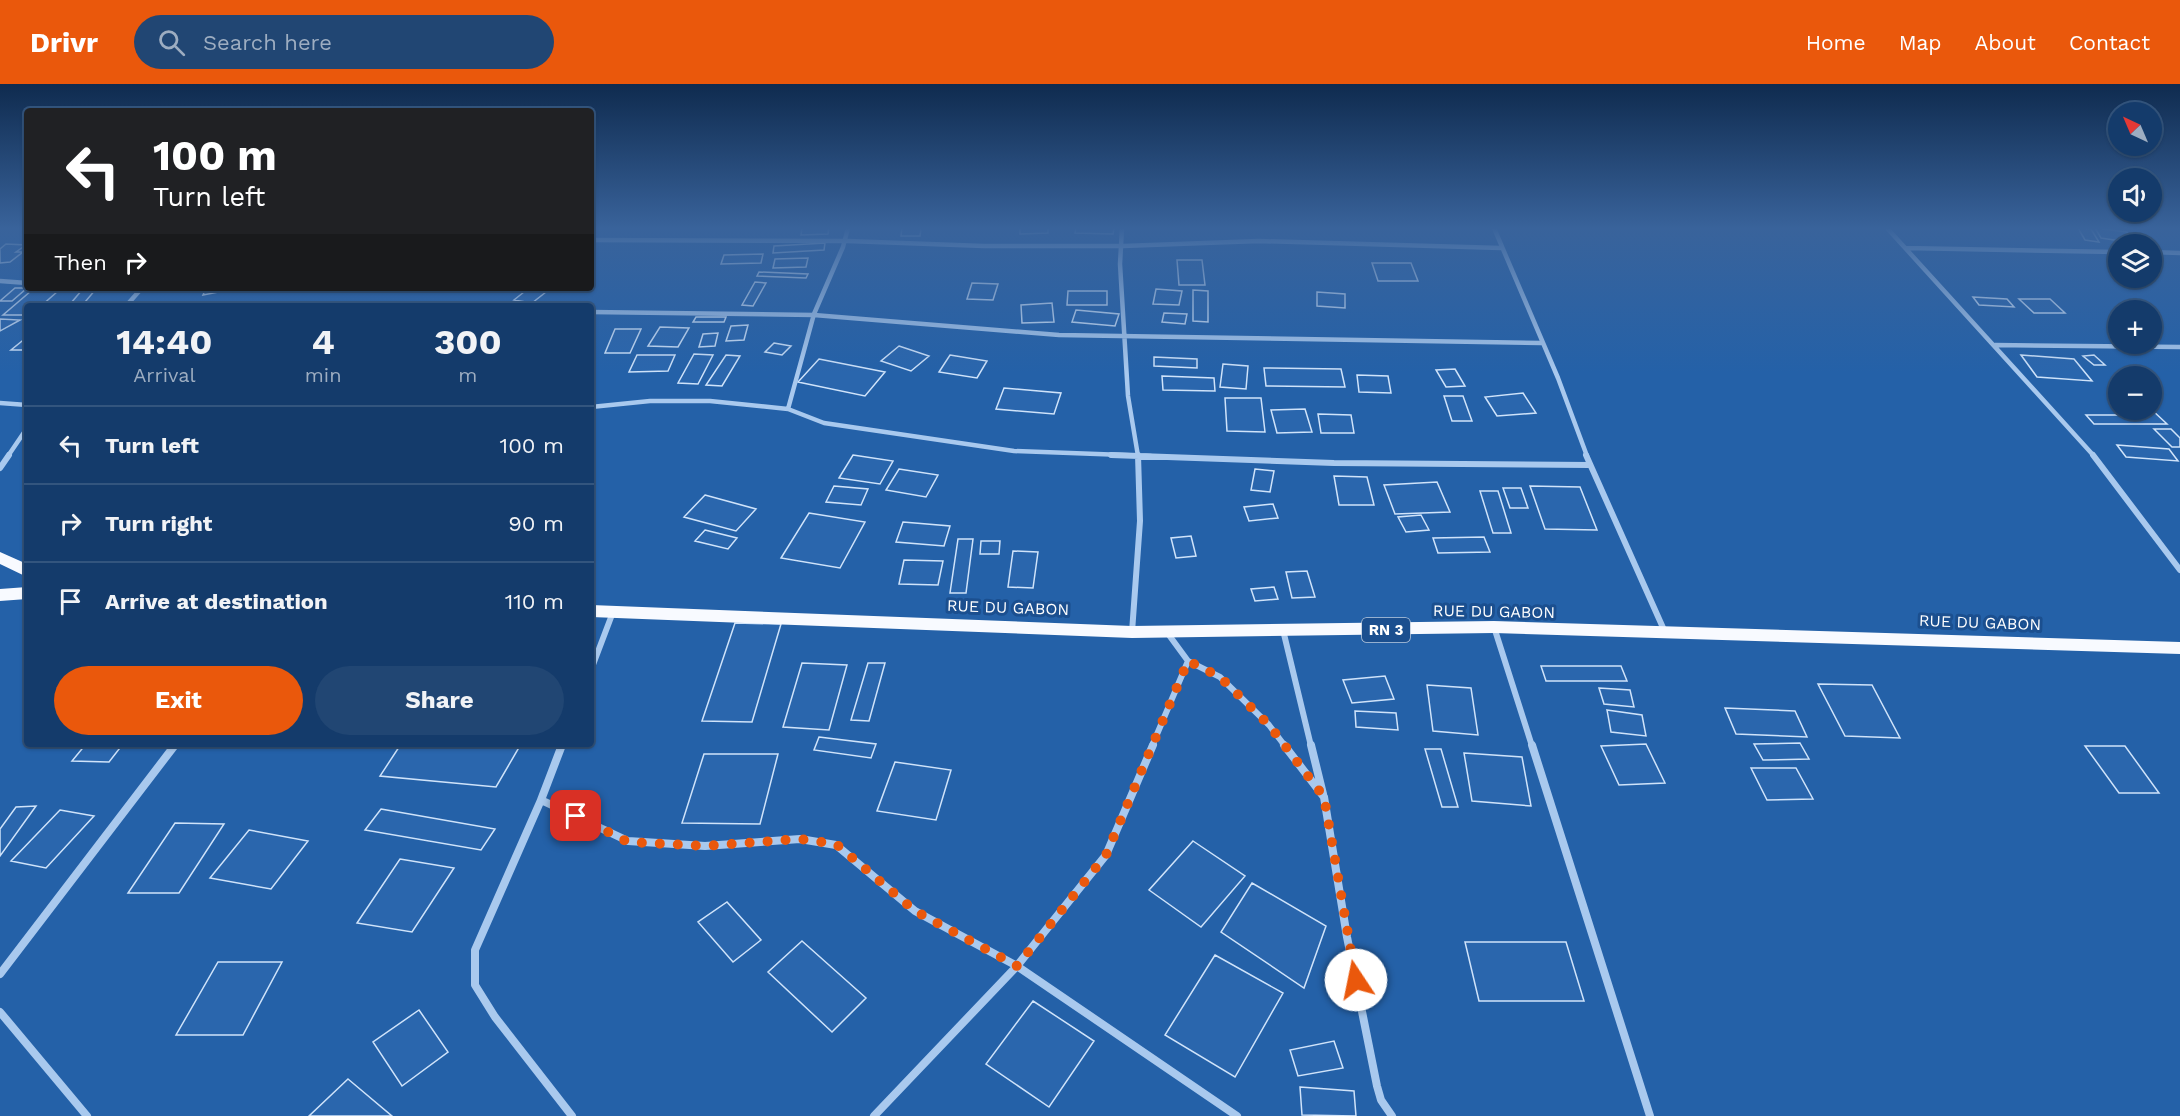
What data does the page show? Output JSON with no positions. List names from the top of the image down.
{
  "streets": {
    "highway": ["RUE DU GABON", "RN 3"]
  },
  "north": "top left",
  "page": {
    "header": "Drivr",
    "search": "Search here",
    "nav": [
      "Home",
      "Map",
      "About",
      "Contact"
    ],
    "map_buttons": ["+", "−"],
    "turn": ["100 m", "Turn left"],
    "then": "Then",
    "eta": [
      "14:40",
      "Arrival",
      "4",
      "min",
      "300",
      "m"
    ],
    "list": [
      {
        "name": "Turn left",
        "value": "100 m"
      },
      {
        "name": "Turn right",
        "value": "90 m"
      },
      {
        "name": "Arrive at destination",
        "value": "110 m"
      }
    ],
    "buttons": ["Exit", "Share"]
  }
}
